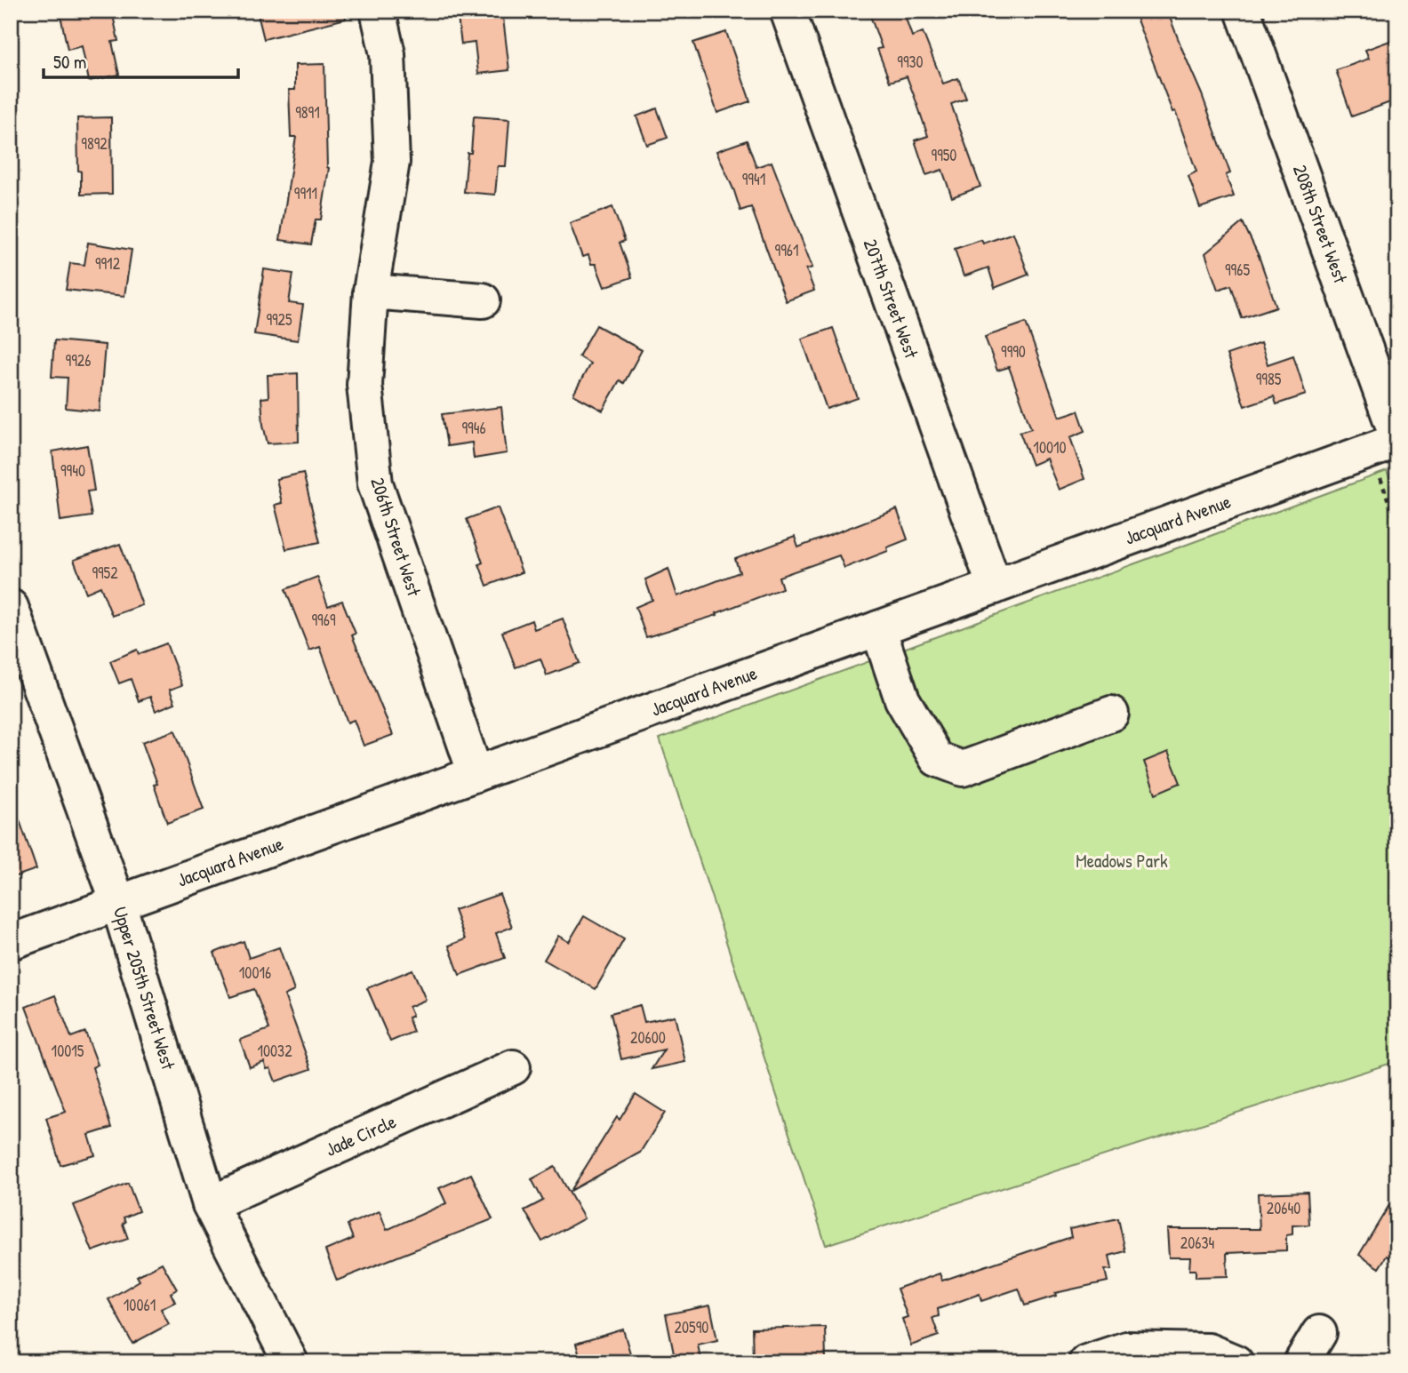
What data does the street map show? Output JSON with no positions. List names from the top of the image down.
{
  "streets": {
    "street": [
      "208th Street West",
      "207th Street West",
      "Jacquard Avenue",
      "206th Street West",
      "Upper 205th Street West",
      "Jade Circle"
    ]
  },
  "crossings": [
    ["208th Street West", "Jacquard Avenue"],
    ["207th Street West", "Jacquard Avenue"],
    ["Jacquard Avenue", "206th Street West"],
    ["Jacquard Avenue", "Upper 205th Street West"],
    ["Upper 205th Street West", "Jade Circle"]
  ],
  "parks": ["Meadows Park"],
  "house_numbers": [
    "9930",
    "9891",
    "9892",
    "9950",
    "9941",
    "9911",
    "9961",
    "9912",
    "9965",
    "9925",
    "9990",
    "9926",
    "9985",
    "9946",
    "10010",
    "9940",
    "9952",
    "9969",
    "10016",
    "20600",
    "10015",
    "10032",
    "20640",
    "20634",
    "10061",
    "20590"
  ],
  "scale_bar": "50 m"
}
